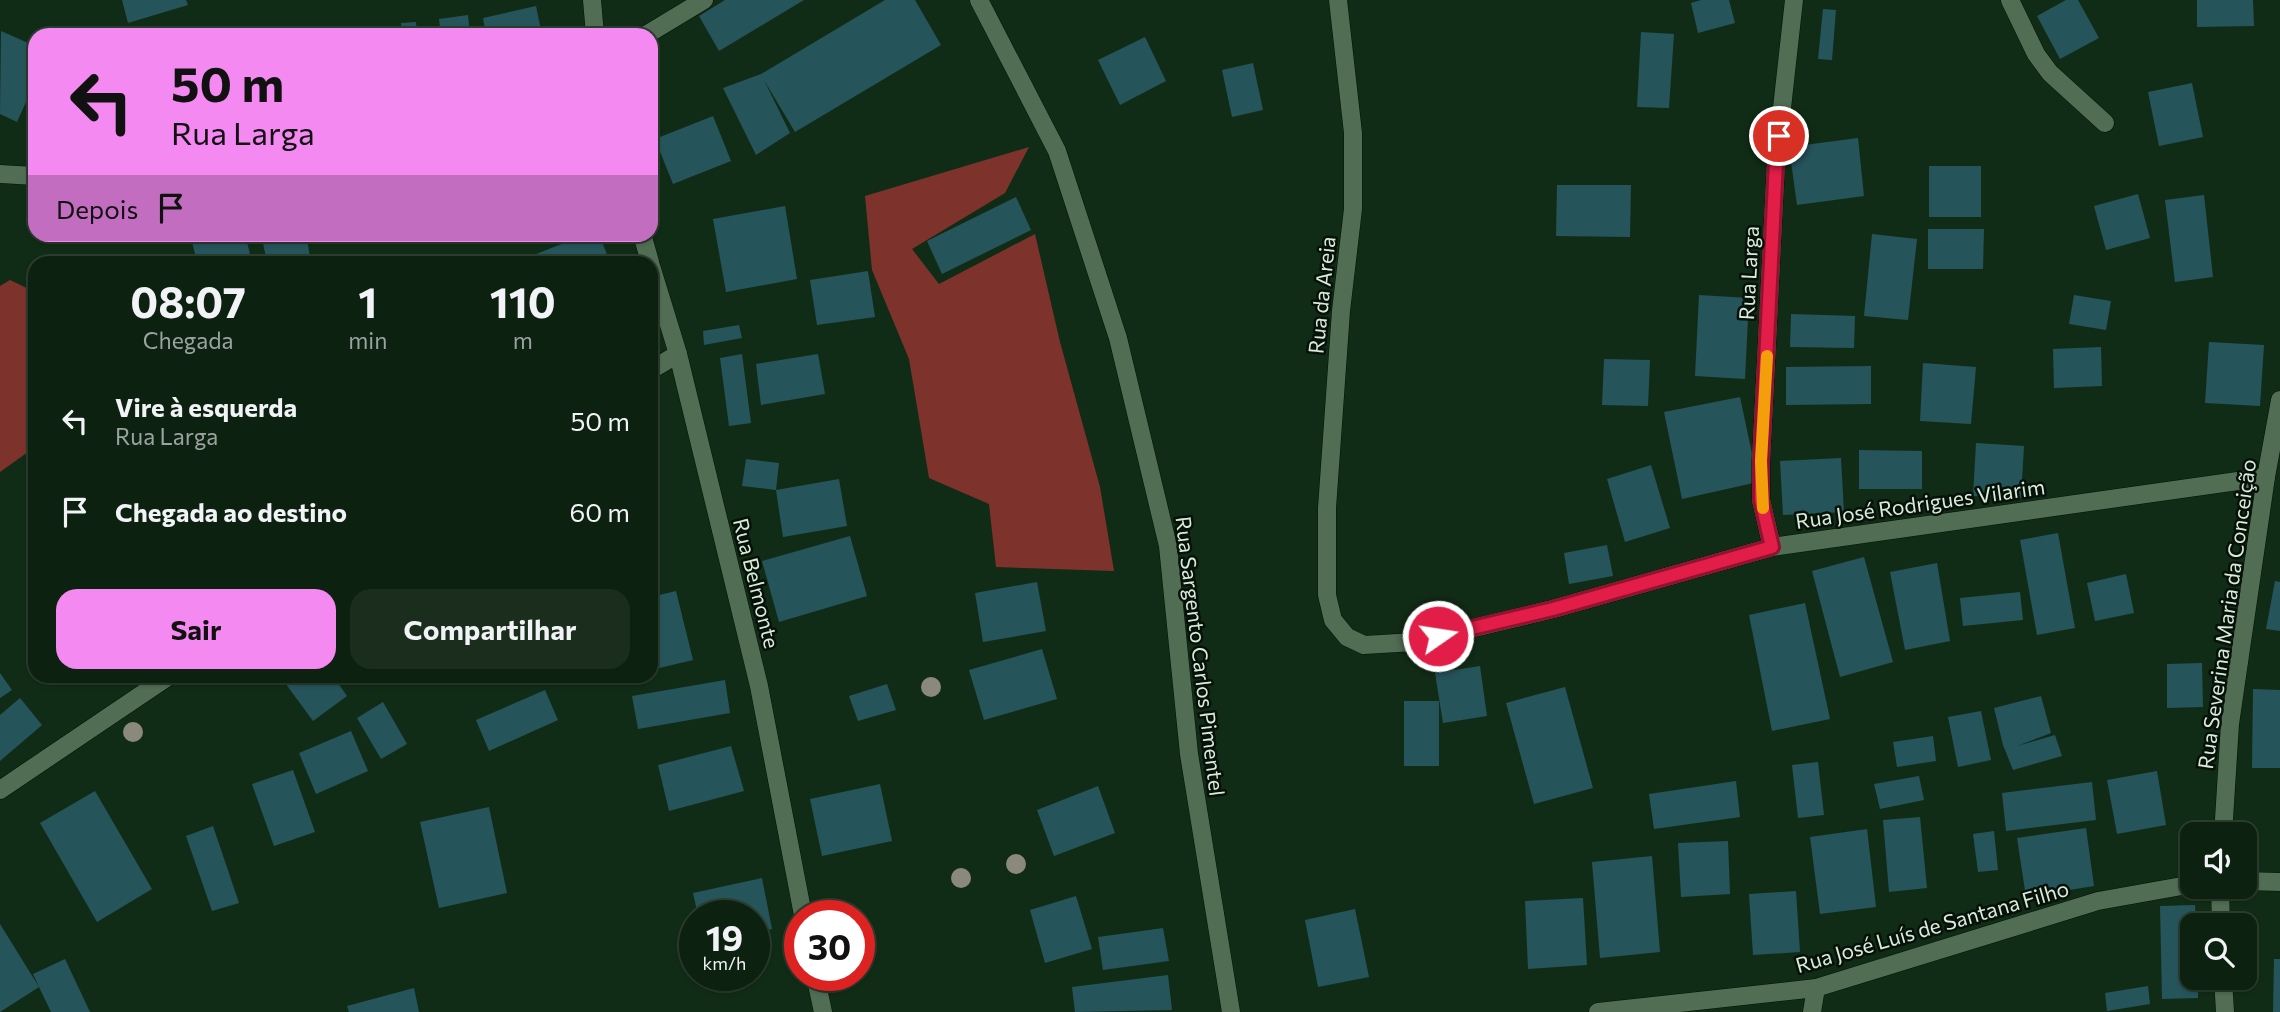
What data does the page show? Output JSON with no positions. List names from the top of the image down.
{
  "streets": {
    "street": [
      "Rua Larga",
      "Rua da Areia",
      "Rua José Rodrigues Vilarim",
      "Rua Belmonte",
      "Rua Severina Maria da Conceição",
      "Rua Sargento Carlos Pimentel",
      "Rua José Luís de Santana Filho"
    ]
  },
  "crossings": [
    ["Rua Larga", "Rua José Rodrigues Vilarim"],
    ["Rua da Areia", "Rua José Rodrigues Vilarim"],
    ["Rua José Rodrigues Vilarim", "Rua Severina Maria da Conceição"]
  ],
  "page": {
    "turn": ["50 m", "Rua Larga"],
    "then": "Depois",
    "eta": [
      "08:07",
      "Chegada",
      "1",
      "min",
      "110",
      "m"
    ],
    "list": [
      {
        "name": "Vire à esquerda",
        "note": "Rua Larga",
        "value": "50 m"
      },
      {
        "name": "Chegada ao destino",
        "value": "60 m"
      }
    ],
    "buttons": ["Sair", "Compartilhar"],
    "speed": "19 km/h",
    "limit": "30"
  }
}
